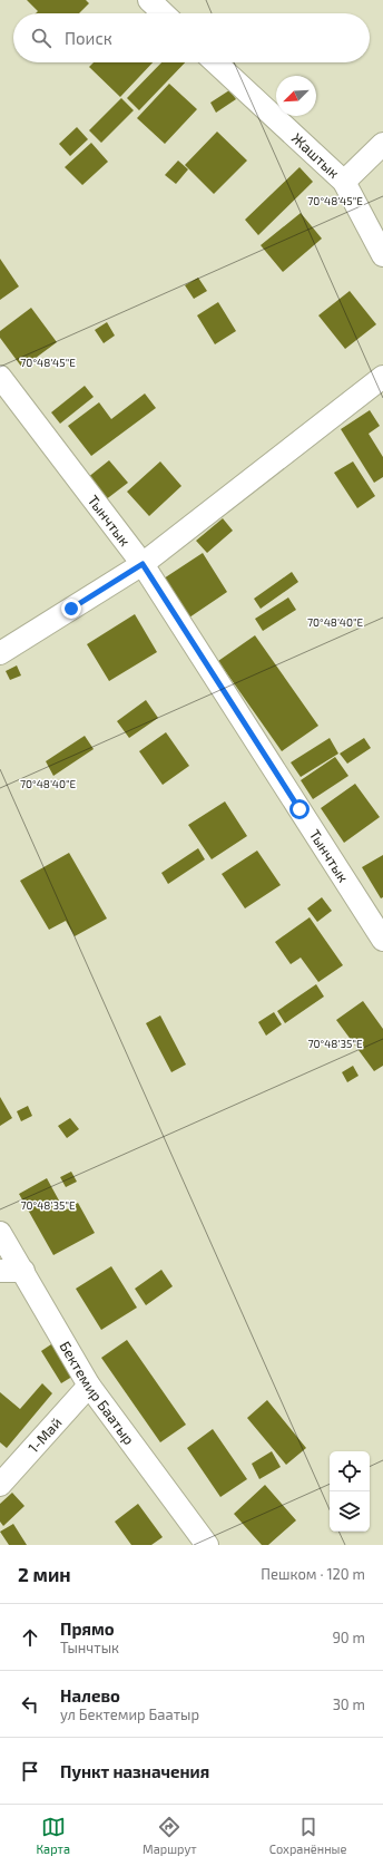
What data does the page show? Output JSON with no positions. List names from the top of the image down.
{
  "streets": {
    "street": [
      "Жаштык",
      "Тынчтык",
      "Бектемир Баатыр",
      "1-Май"
    ]
  },
  "crossings": [
    ["Бектемир Баатыр", "1-Май"]
  ],
  "north": "bottom left",
  "page": {
    "search": "Поиск",
    "heading": ["2 мин", "Пешком · 120 m"],
    "list": [
      ["Прямо", "Тынчтык", "90 m"],
      ["Налево", "ул Бектемир Баатыр", "30 m"],
      "Пункт назначения"
    ],
    "nav": ["Карта", "Маршрут", "Сохранённые"]
  },
  "coordinates": ["70°48'45\"E", "70°48'40\"E", "70°48'35\"E"]
}
